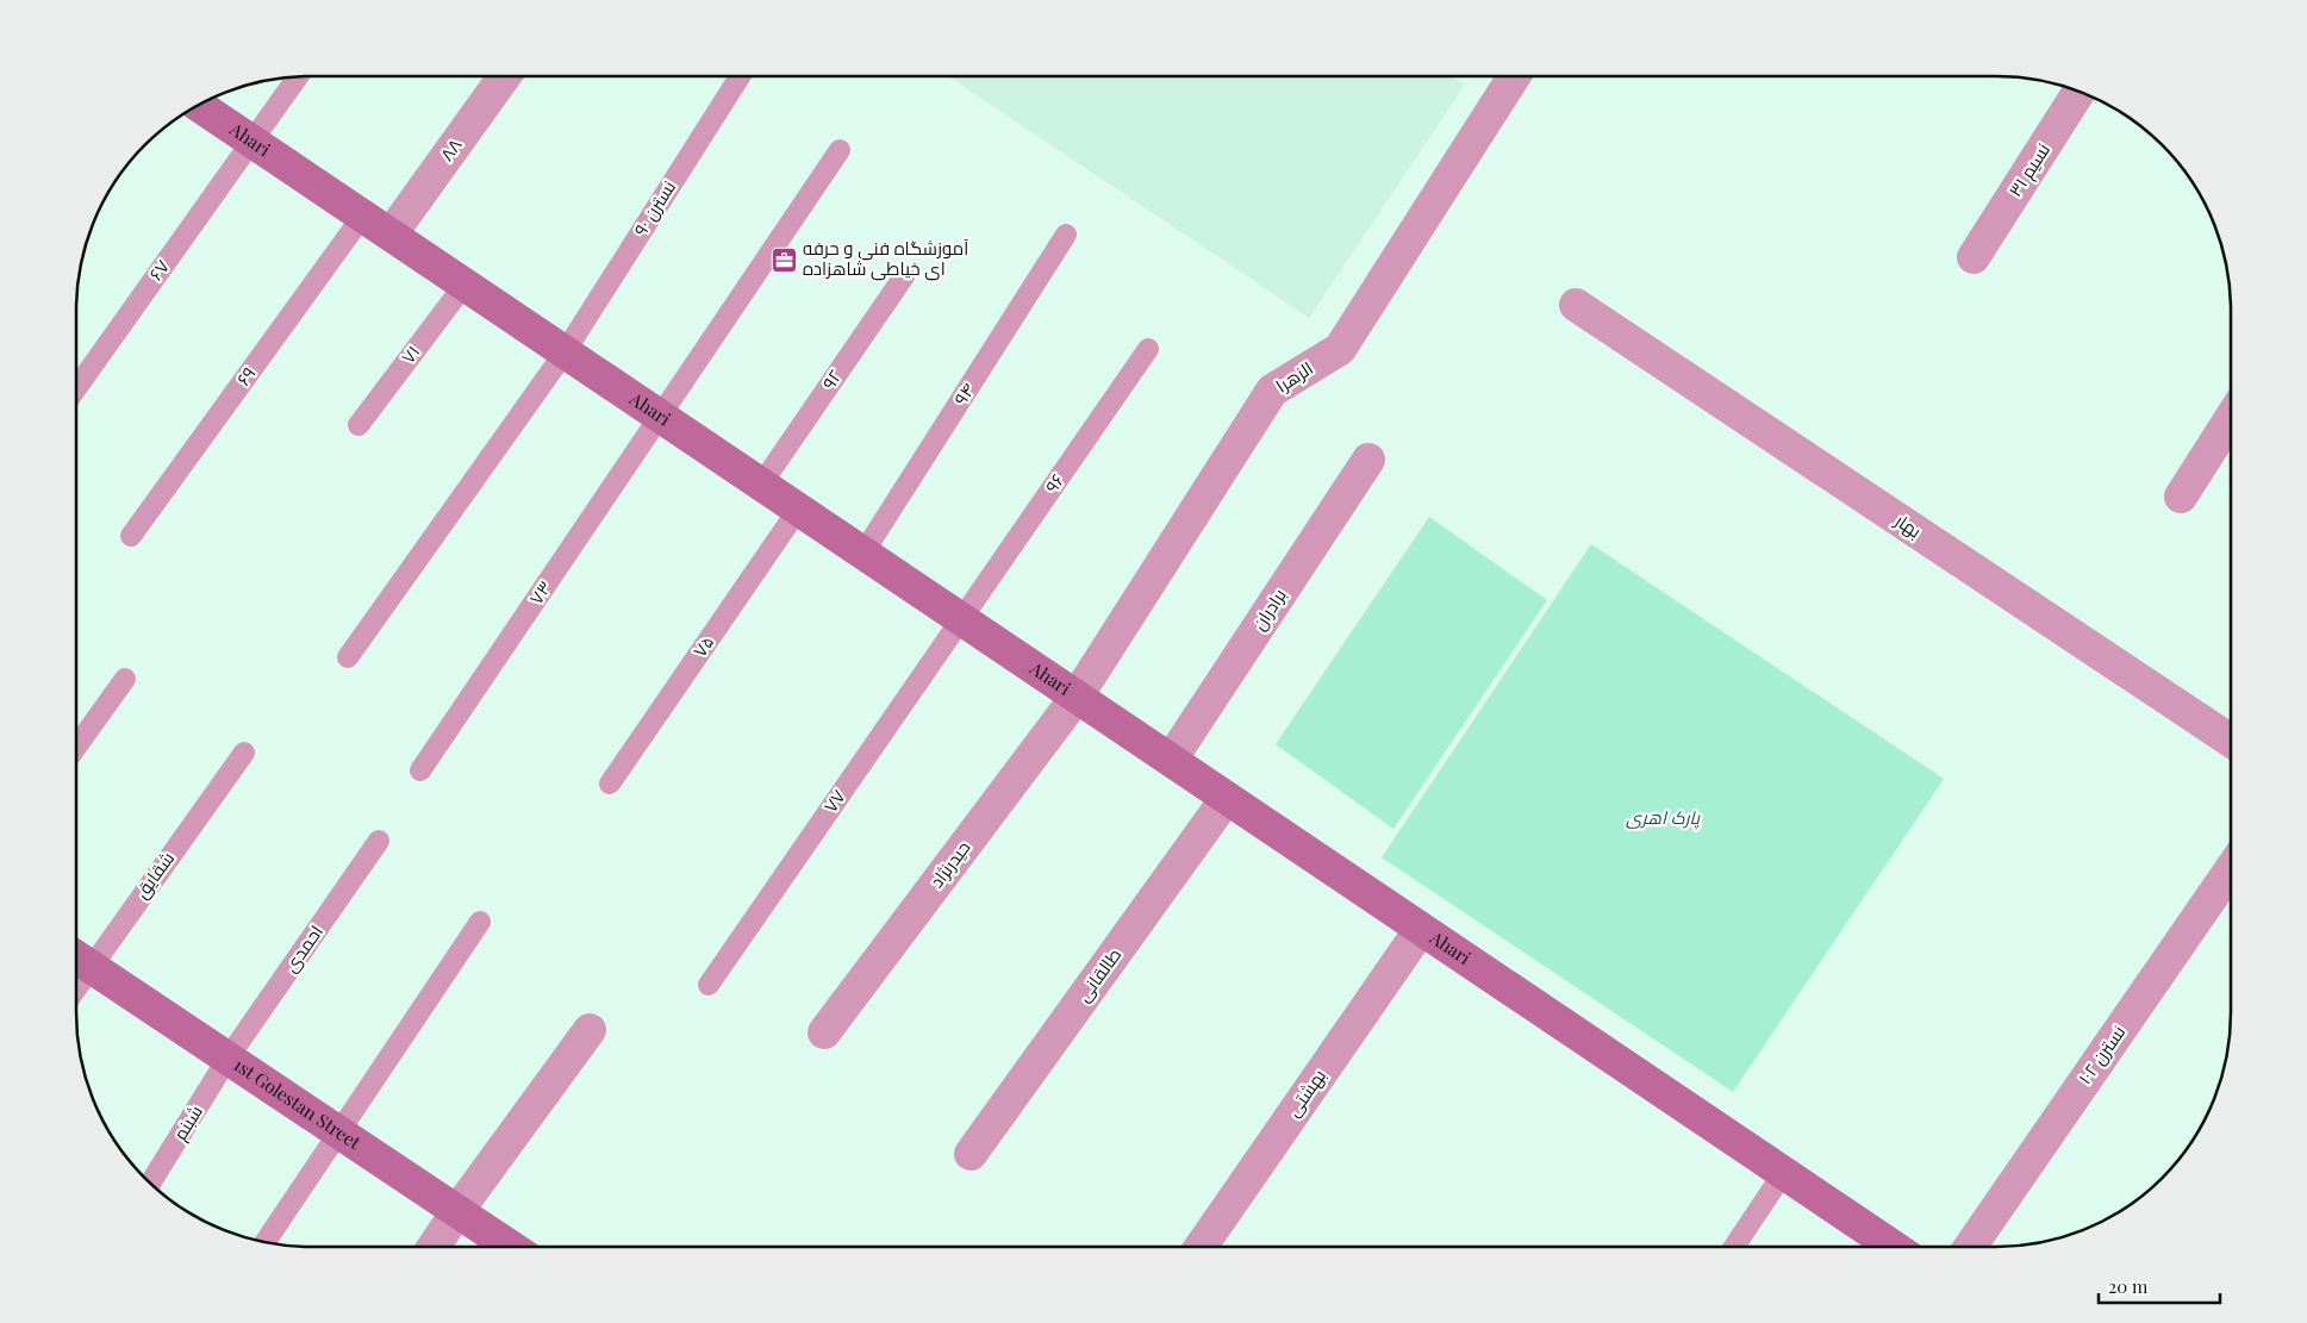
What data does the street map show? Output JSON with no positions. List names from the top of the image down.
{
  "streets": {
    "street": [
      "Ahari",
      "۸۸",
      "نسیم ۳۱",
      "الزهرا",
      "بهار",
      "برادران",
      "حیدرنژاد",
      "طالقانی",
      "نسترن ۱۰۲",
      "بهشتی",
      "1st Golestan Street"
    ],
    "lane": [
      "نسترن ۹۰",
      "۶۷",
      "۷۱",
      "۶۹",
      "۹۲",
      "۹۴",
      "۹۶",
      "۷۳",
      "۷۵",
      "۷۷",
      "شقایق",
      "احمدی",
      "شبنم"
    ]
  },
  "crossings": [
    ["Ahari", "۸۸"],
    ["Ahari", "نسترن ۹۰"],
    ["Ahari", "۶۷"],
    ["Ahari", "۷۱"],
    ["Ahari", "۶۹"],
    ["Ahari", "الزهرا"],
    ["Ahari", "۹۲"],
    ["Ahari", "۹۴"],
    ["Ahari", "۹۶"],
    ["Ahari", "۷۳"],
    ["Ahari", "برادران"],
    ["Ahari", "۷۵"],
    ["Ahari", "۷۷"],
    ["Ahari", "حیدرنژاد"],
    ["Ahari", "طالقانی"],
    ["Ahari", "بهشتی"],
    ["الزهرا", "حیدرنژاد"],
    ["۹۶", "۷۷"],
    ["شقایق", "1st Golestan Street"],
    ["احمدی", "1st Golestan Street"],
    ["احمدی", "شبنم"],
    ["1st Golestan Street", "شبنم"]
  ],
  "parks": ["پارک اهری"],
  "places": {
    "office": ["آموزشگاه فنی و حرفه ای خیاطی شاهزاده"]
  },
  "scale_bar": "20 m"
}
